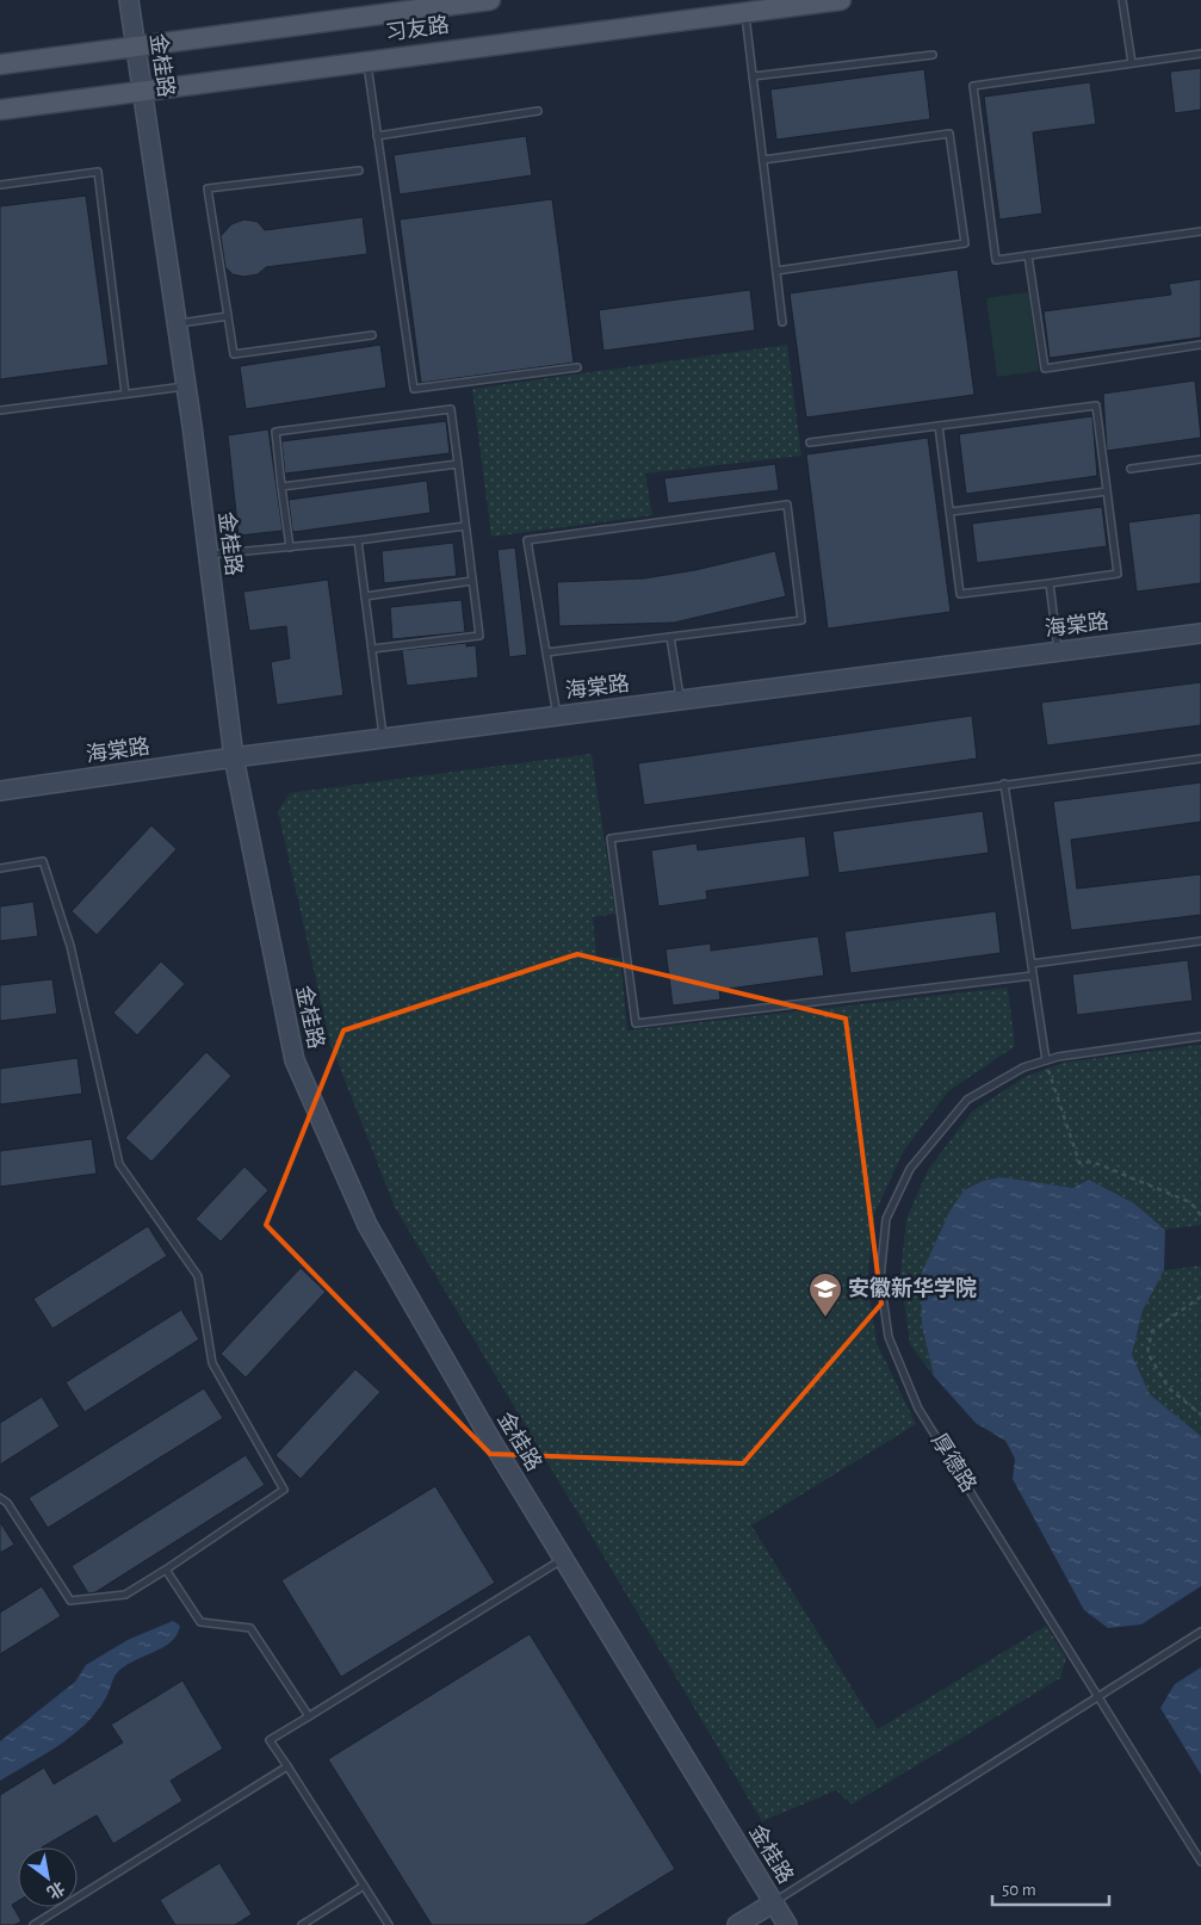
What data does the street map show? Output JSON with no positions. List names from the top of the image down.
{
  "streets": {
    "main road": ["习友路"],
    "street": ["金桂路", "海棠路"],
    "lane": ["厚德路"]
  },
  "crossings": [
    ["习友路", "金桂路"],
    ["金桂路", "海棠路"]
  ],
  "places": {
    "school or university": ["安徽新华学院"]
  },
  "scale_bar": "50 m",
  "north": "bottom right"
}
